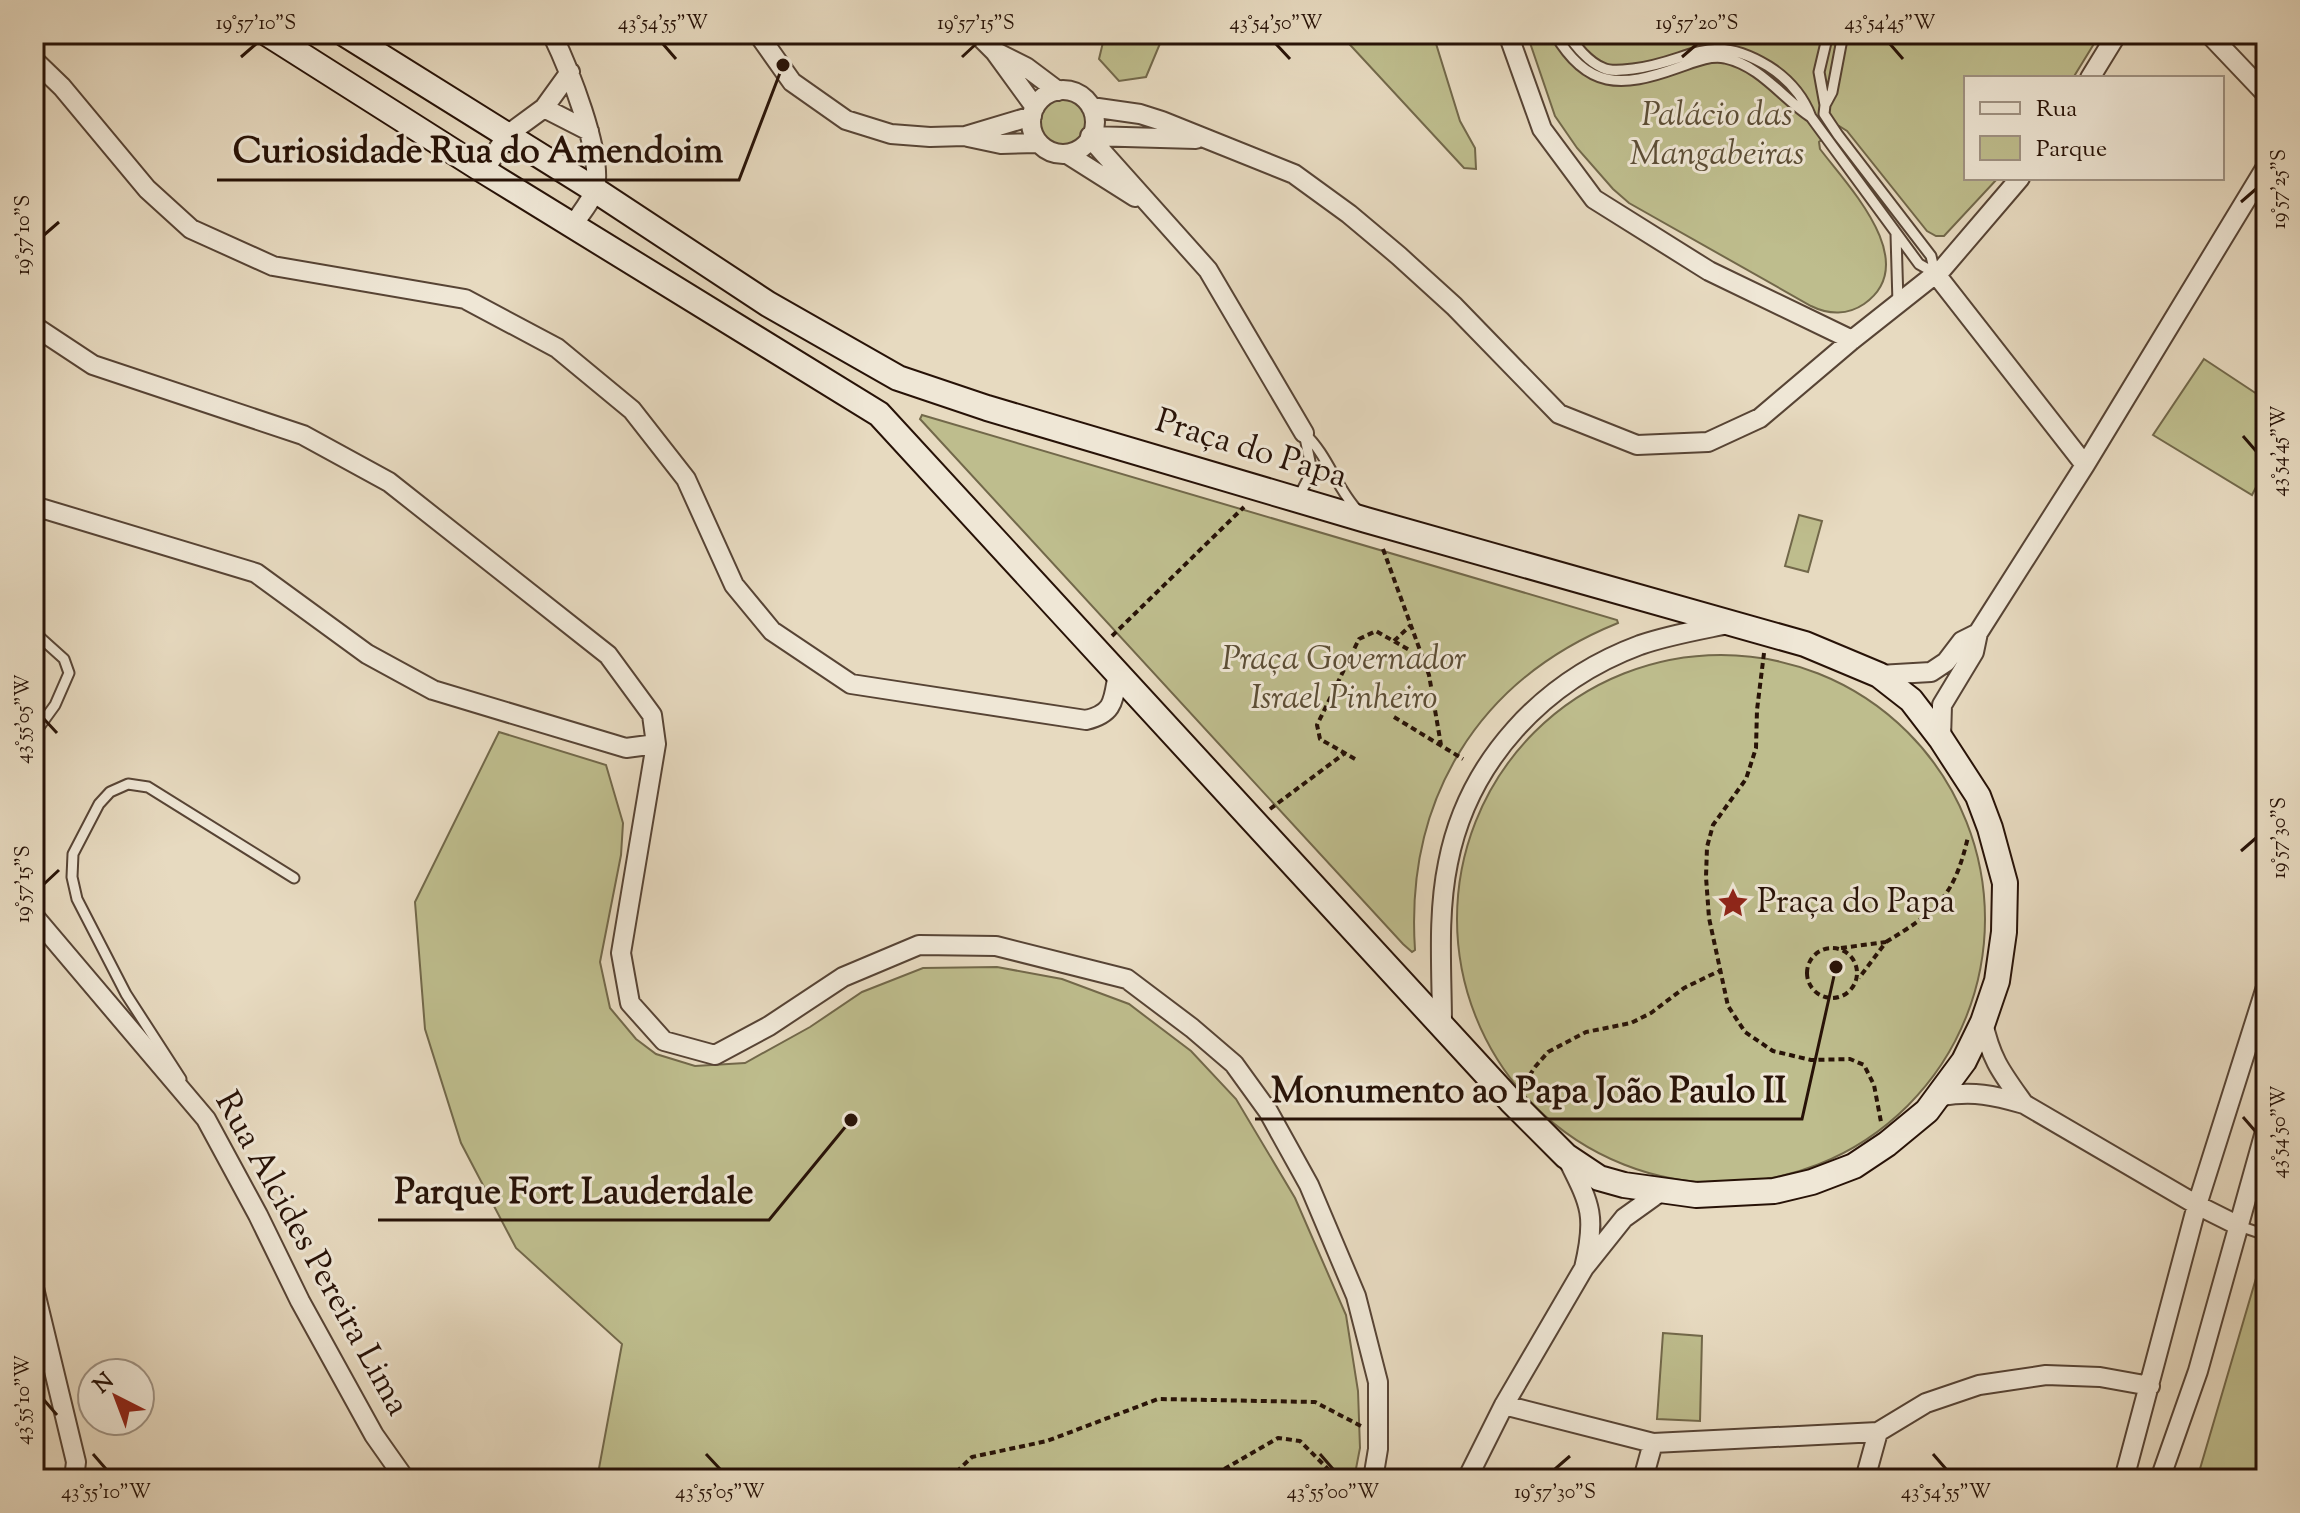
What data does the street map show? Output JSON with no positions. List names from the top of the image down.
{
  "streets": {
    "street": ["Praça do Papa", "Rua Alcides Pereira Lima"]
  },
  "parks": ["Palácio das Mangabeiras", "Praça Governador Israel Pinheiro"],
  "places": {
    "other": ["Curiosidade Rua do Amendoim", "Monumento ao Papa João Paulo II", "Parque Fort Lauderdale"],
    "place": ["Praça do Papa"]
  },
  "legend": ["Rua", "Parque"],
  "north": "top left",
  "coordinates": [
    "19°57'10\"S",
    "43°54'55\"W",
    "19°57'15\"S",
    "43°54'50\"W",
    "19°57'20\"S",
    "43°54'45\"W",
    "19°57'25\"S",
    "43°55'05\"W",
    "19°57'30\"S",
    "43°55'10\"W",
    "43°55'00\"W"
  ]
}
